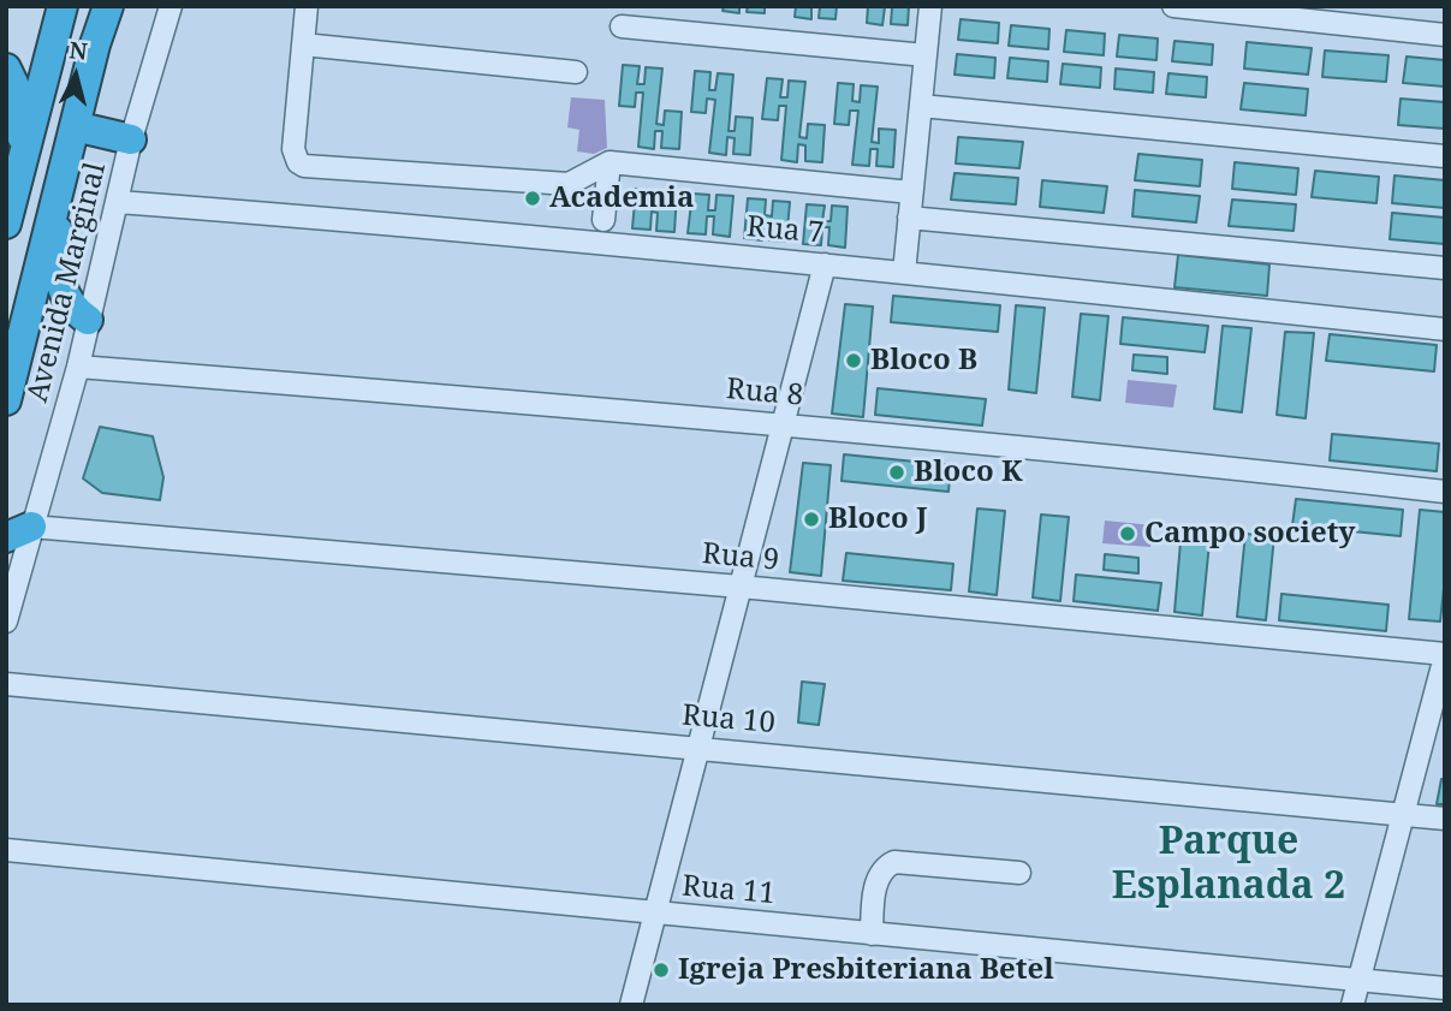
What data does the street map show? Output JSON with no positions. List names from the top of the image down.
{
  "streets": {
    "street": [
      "Rua 7",
      "Avenida Marginal",
      "Rua 8",
      "Rua 9",
      "Rua 10",
      "Rua 11"
    ]
  },
  "crossings": [
    ["Rua 7", "Avenida Marginal"],
    ["Avenida Marginal", "Rua 8"],
    ["Avenida Marginal", "Rua 9"]
  ],
  "districts": ["Parque Esplanada 2"],
  "places": [
    "Academia",
    "Bloco B",
    "Bloco K",
    "Bloco J",
    "Campo society",
    "Igreja Presbiteriana Betel"
  ],
  "north": "top"
}
